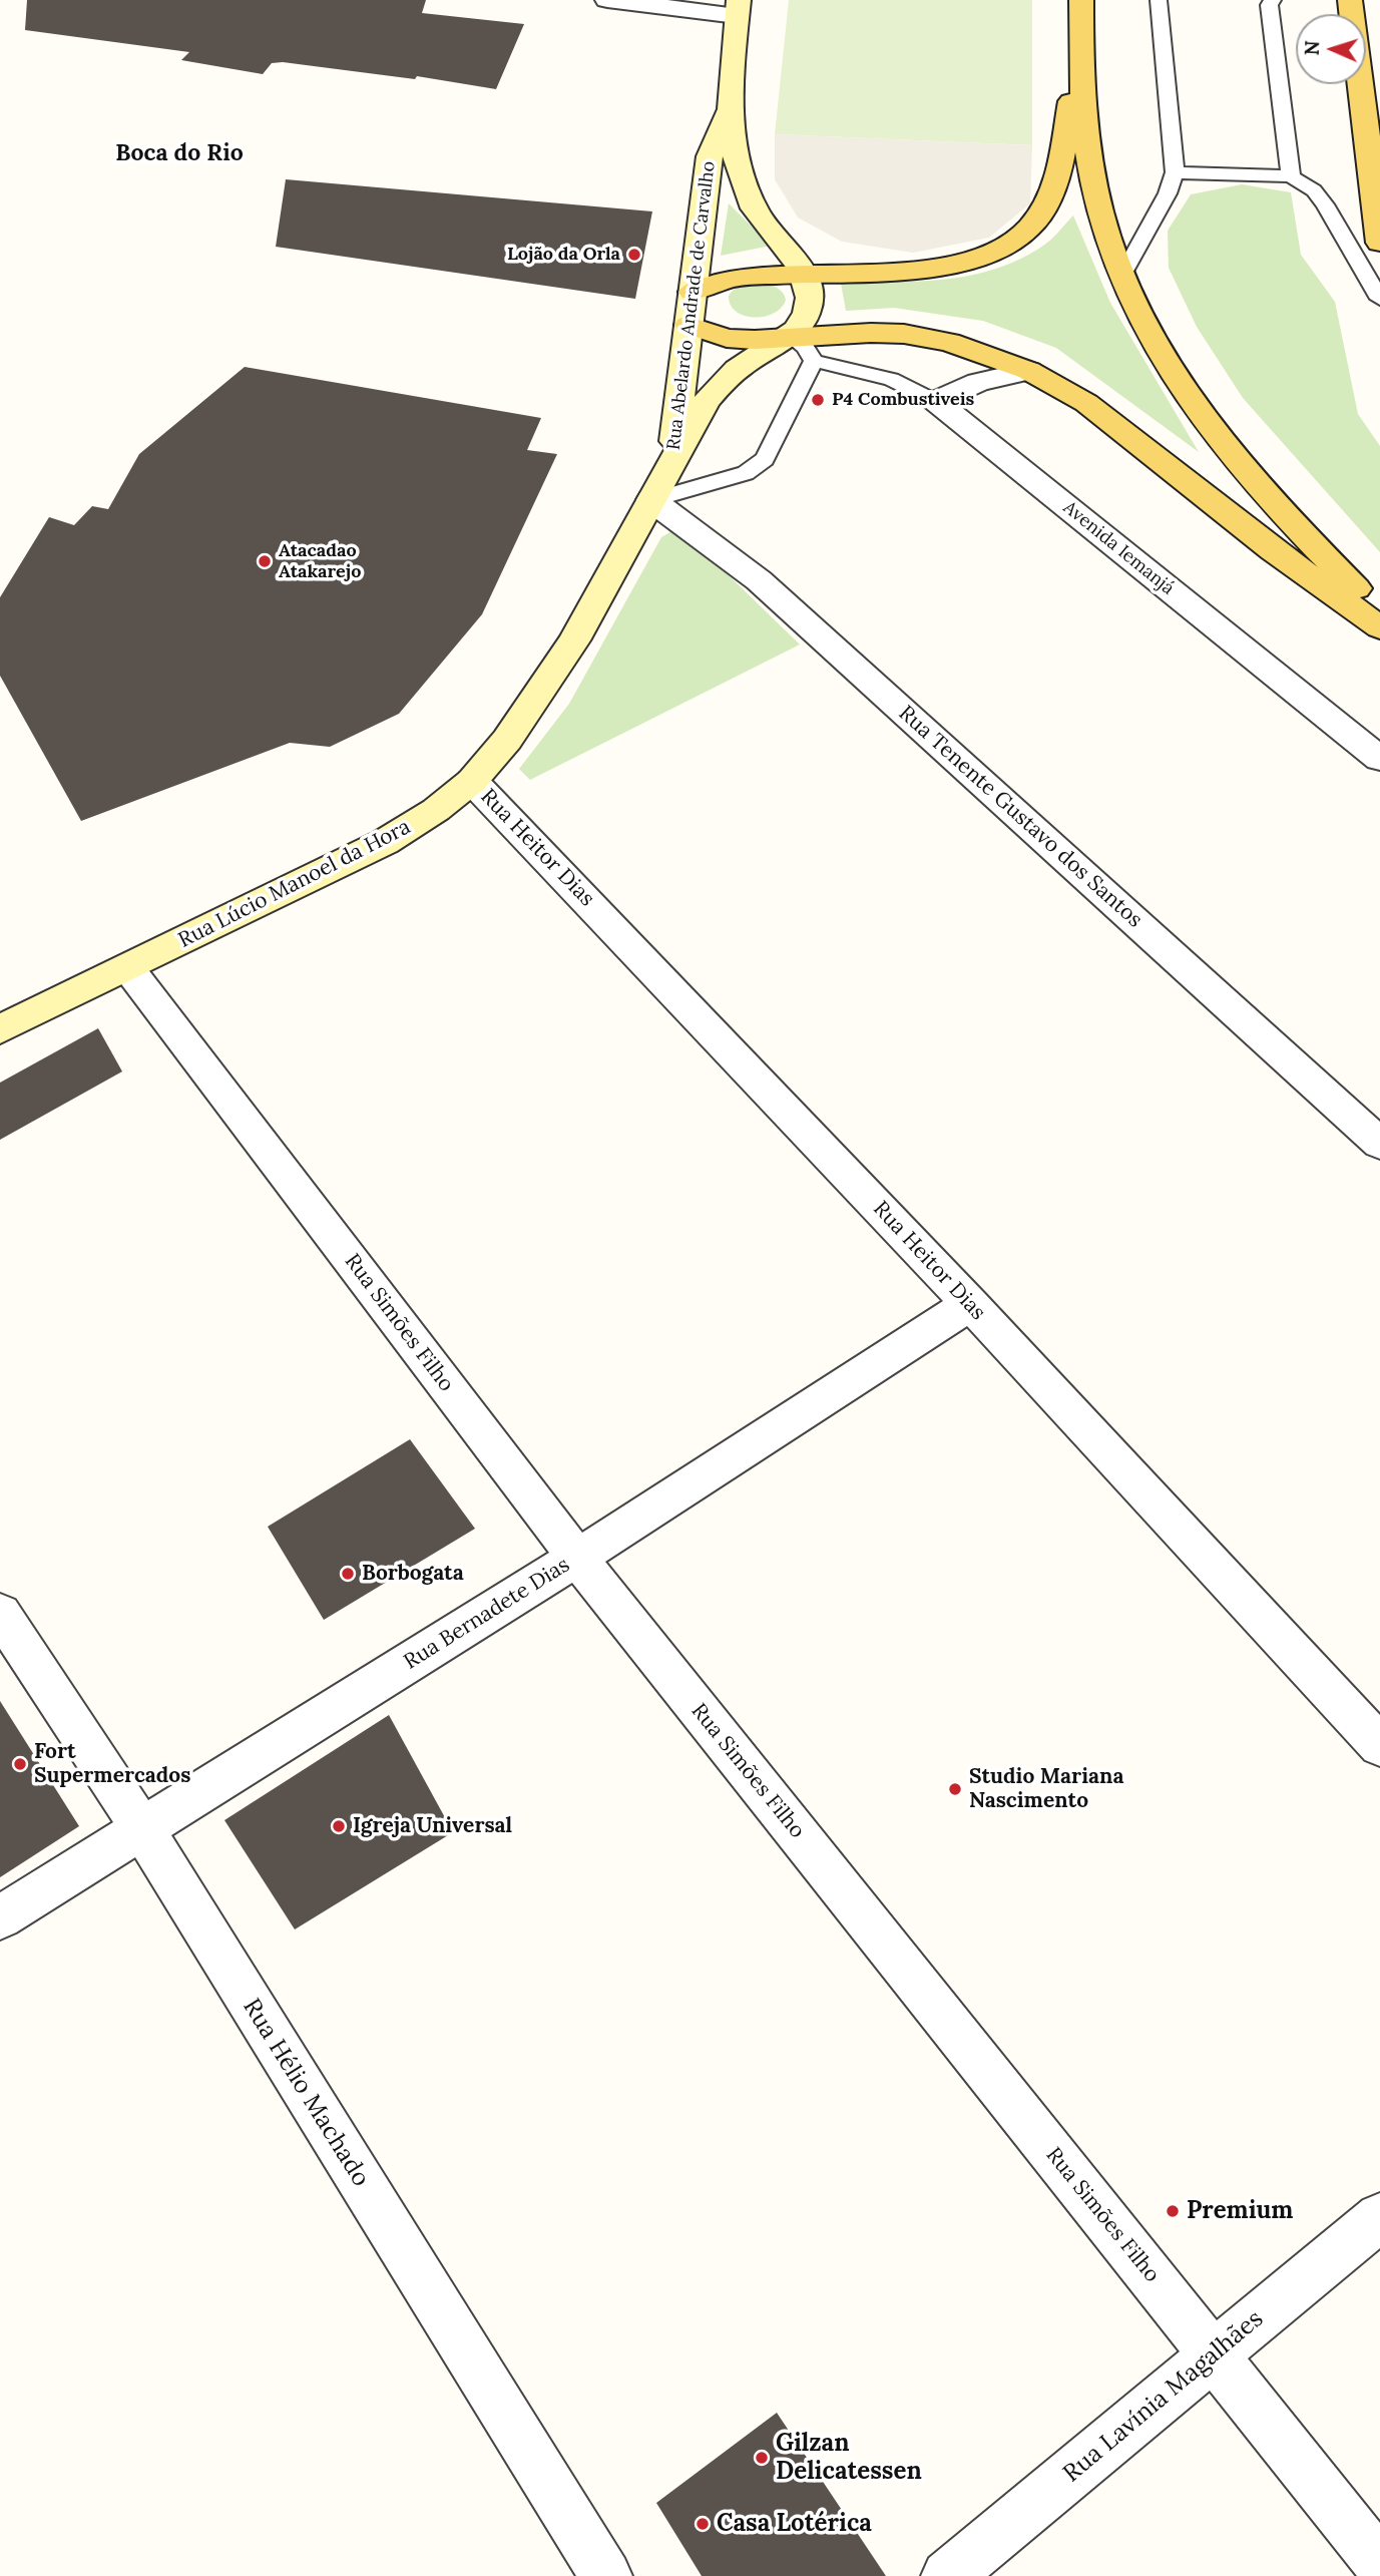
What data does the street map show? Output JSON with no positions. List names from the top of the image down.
{
  "streets": {
    "street": [
      "Rua Abelardo Andrade de Carvalho",
      "Avenida Iemanjá",
      "Rua Tenente Gustavo dos Santos",
      "Rua Heitor Dias",
      "Rua Lúcio Manoel da Hora",
      "Rua Simões Filho",
      "Rua Bernadete Dias",
      "Rua Hélio Machado",
      "Rua Lavínia Magalhães"
    ]
  },
  "crossings": [
    ["Rua Abelardo Andrade de Carvalho", "Rua Tenente Gustavo dos Santos"],
    ["Rua Abelardo Andrade de Carvalho", "Rua Lúcio Manoel da Hora"],
    ["Rua Tenente Gustavo dos Santos", "Rua Lúcio Manoel da Hora"],
    ["Rua Heitor Dias", "Rua Lúcio Manoel da Hora"],
    ["Rua Heitor Dias", "Rua Bernadete Dias"],
    ["Rua Lúcio Manoel da Hora", "Rua Simões Filho"],
    ["Rua Simões Filho", "Rua Bernadete Dias"],
    ["Rua Simões Filho", "Rua Lavínia Magalhães"],
    ["Rua Bernadete Dias", "Rua Hélio Machado"]
  ],
  "districts": ["Boca do Rio"],
  "places": [
    "Lojão da Orla",
    "P4 Combustiveis",
    "Atacadao Atakarejo",
    "Borbogata",
    "Fort Supermercados",
    "Studio Mariana Nascimento",
    "Igreja Universal",
    "Premium",
    "Gilzan Delicatessen",
    "Casa Lotérica"
  ],
  "north": "left"
}
